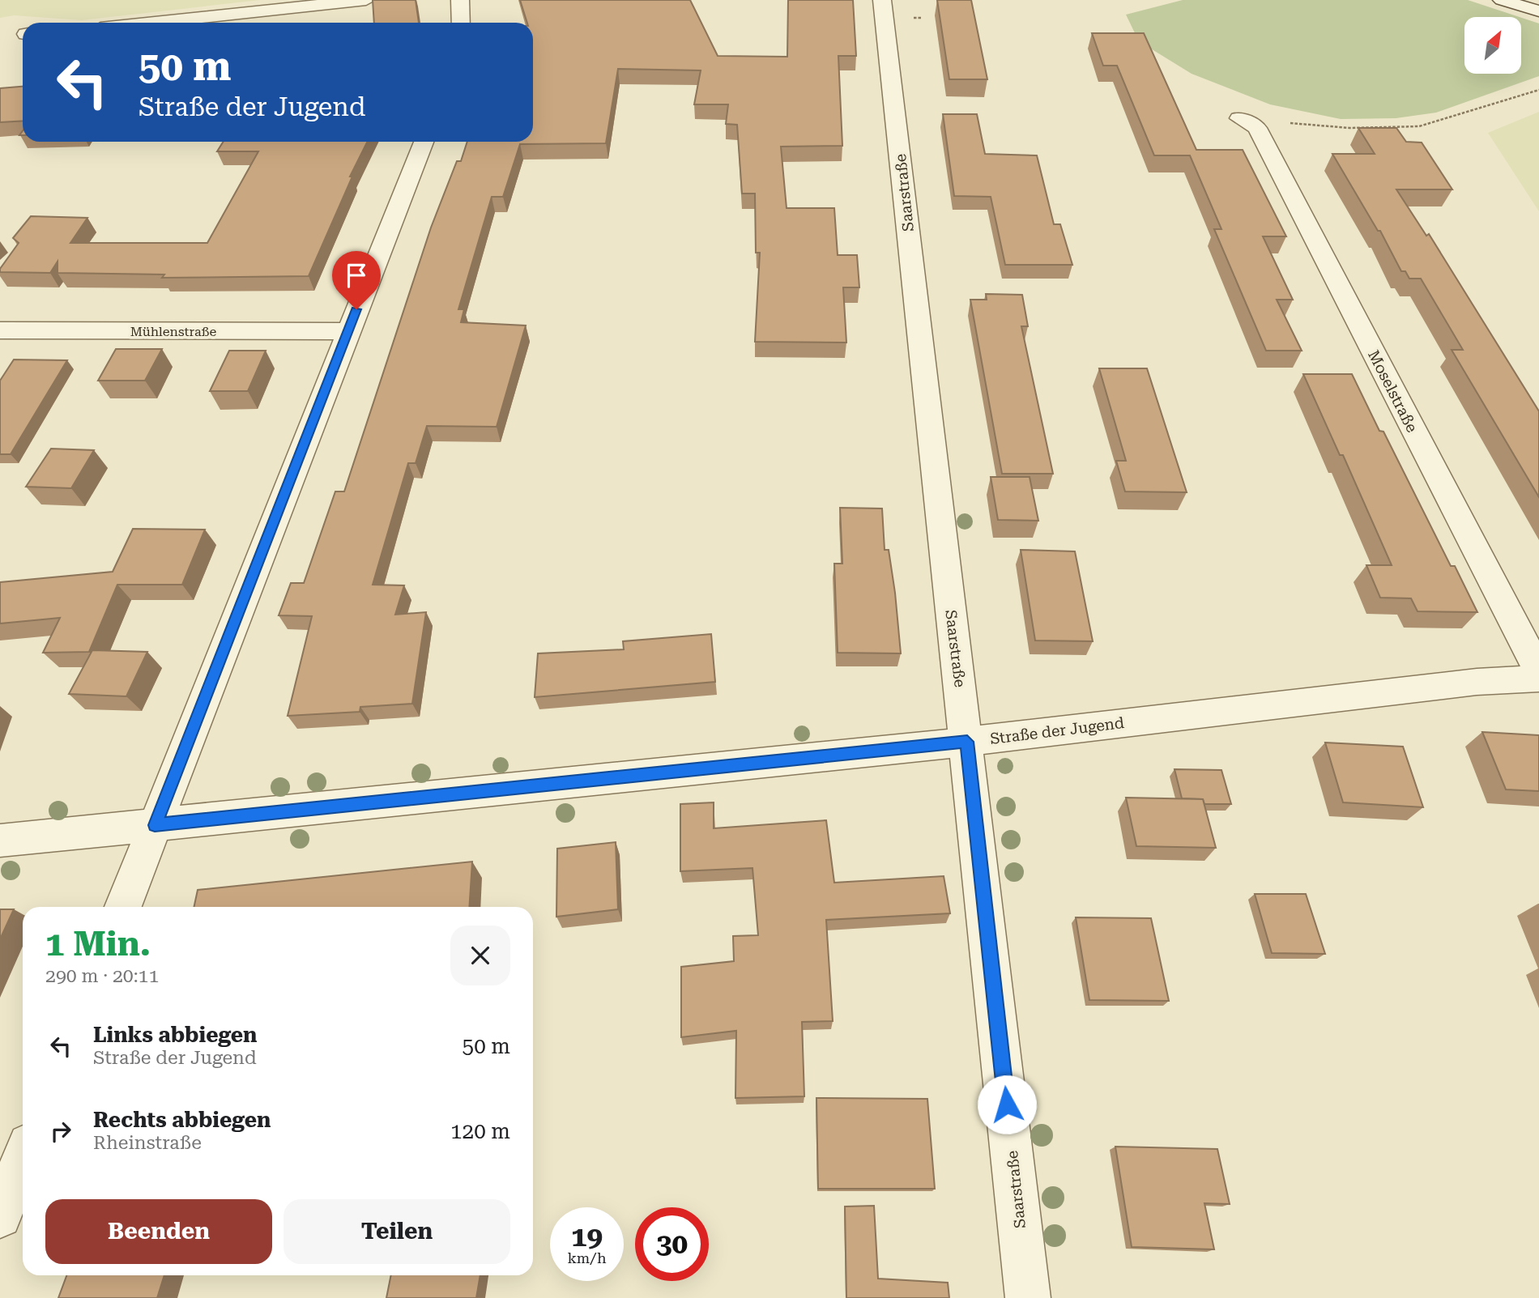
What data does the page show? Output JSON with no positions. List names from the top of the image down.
{
  "streets": {
    "street": [
      "Saarstraße",
      "Mühlenstraße",
      "Moselstraße",
      "Straße der Jugend"
    ]
  },
  "crossings": [
    ["Saarstraße", "Straße der Jugend"]
  ],
  "north": "top right",
  "page": {
    "turn": ["50 m", "Straße der Jugend"],
    "heading": ["1 Min.", "290 m · 20:11"],
    "list": [
      {
        "name": "Links abbiegen",
        "note": "Straße der Jugend",
        "value": "50 m"
      },
      {
        "name": "Rechts abbiegen",
        "note": "Rheinstraße",
        "value": "120 m"
      }
    ],
    "buttons": ["Beenden", "Teilen"],
    "speed": "19 km/h",
    "limit": "30"
  }
}
